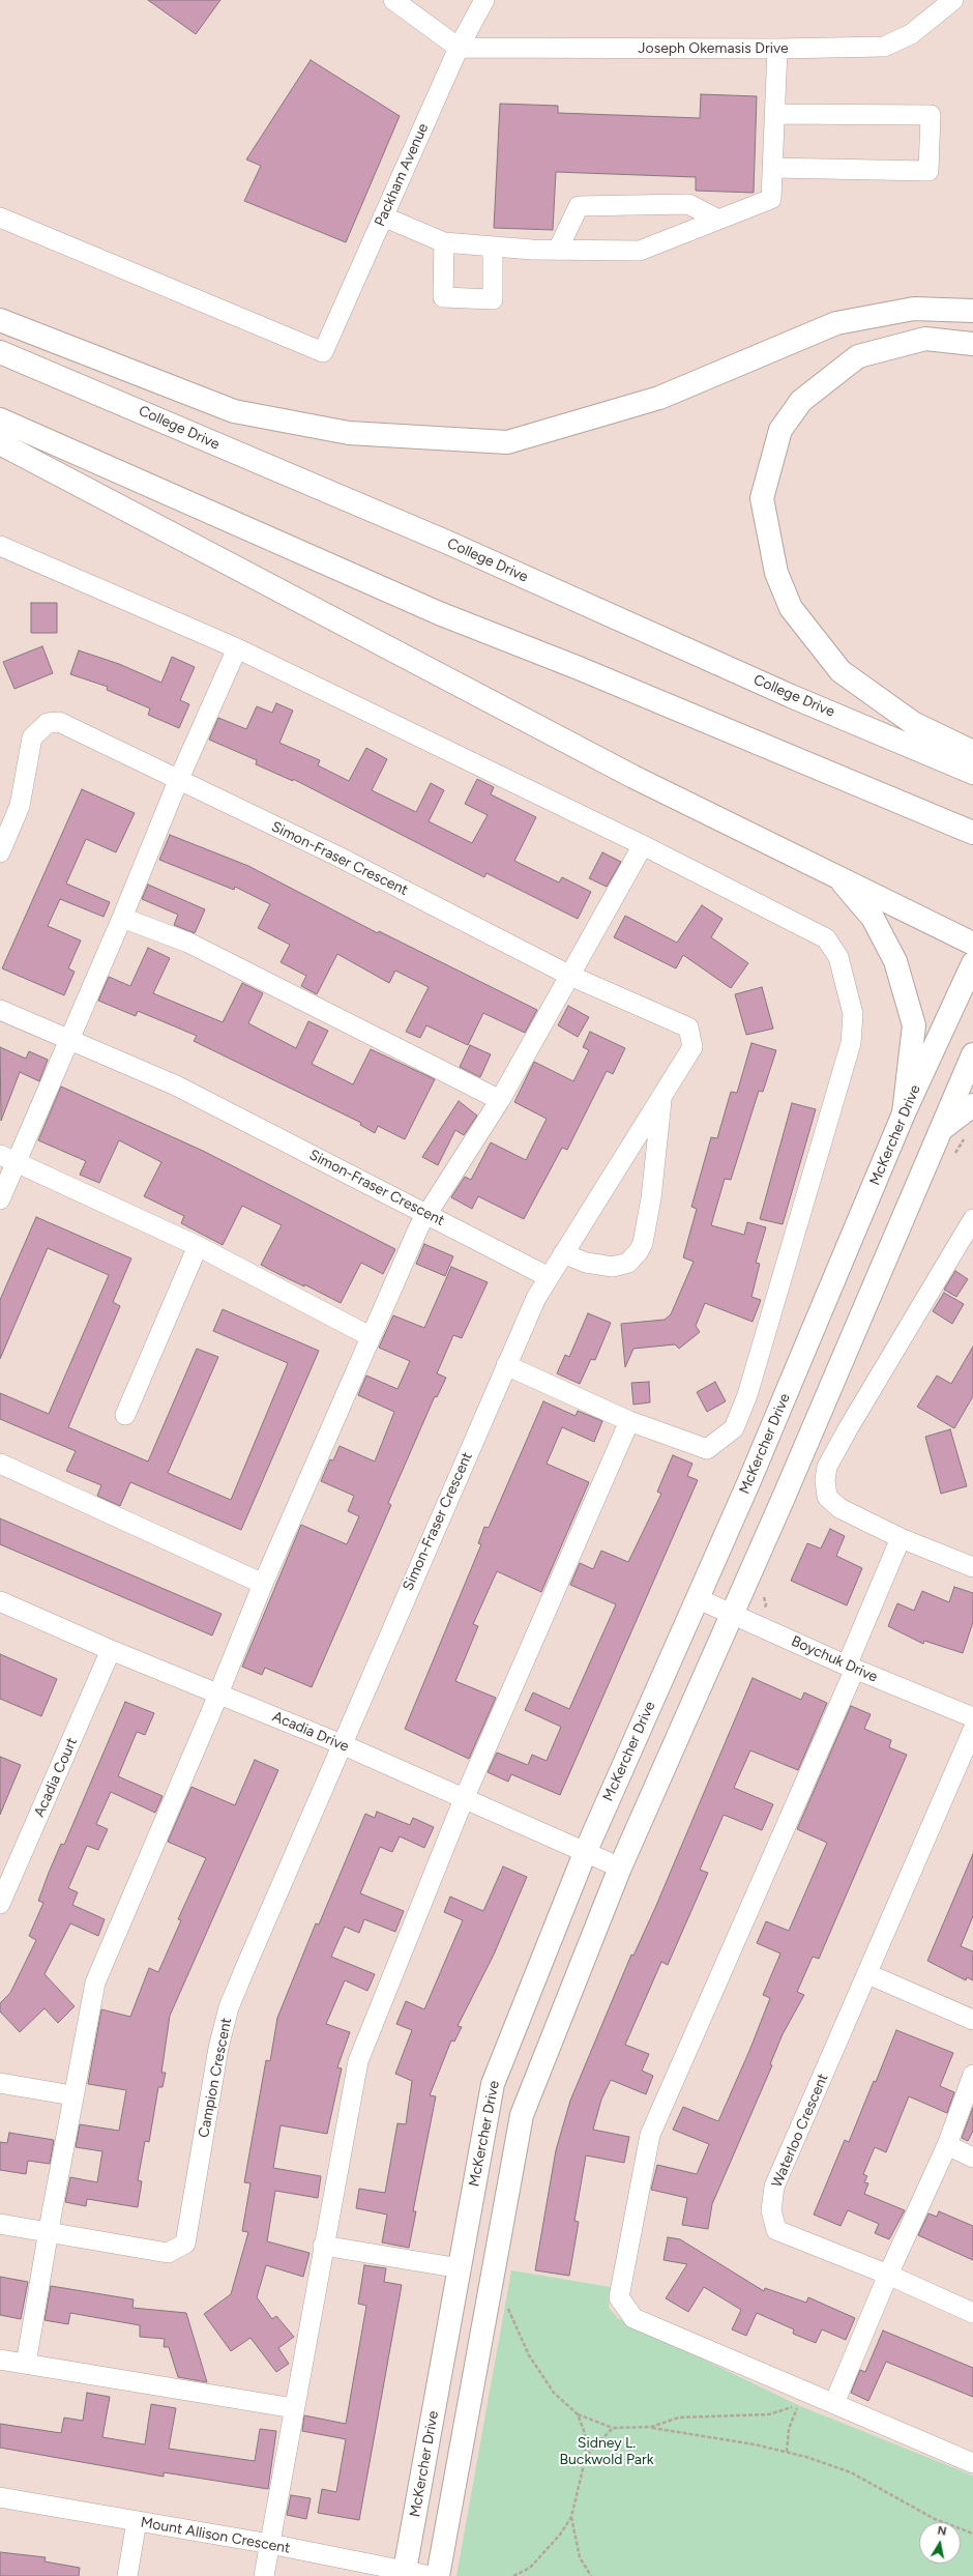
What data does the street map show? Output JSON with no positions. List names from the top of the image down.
{
  "streets": {
    "main road": ["College Drive", "McKercher Drive"],
    "street": [
      "Joseph Okemasis Drive",
      "Packham Avenue",
      "Simon-Fraser Crescent",
      "Boychuk Drive",
      "Acadia Drive",
      "Acadia Court",
      "Campion Crescent",
      "Waterloo Crescent",
      "Mount Allison Crescent"
    ]
  },
  "crossings": [
    ["Joseph Okemasis Drive", "Packham Avenue"],
    ["Simon-Fraser Crescent", "Acadia Drive"],
    ["Simon-Fraser Crescent", "Campion Crescent"],
    ["McKercher Drive", "Boychuk Drive"],
    ["McKercher Drive", "Acadia Drive"],
    ["McKercher Drive", "Mount Allison Crescent"],
    ["Acadia Drive", "Acadia Court"],
    ["Acadia Drive", "Campion Crescent"]
  ],
  "parks": ["Sidney L. Buckwold Park"],
  "north": "top"
}
